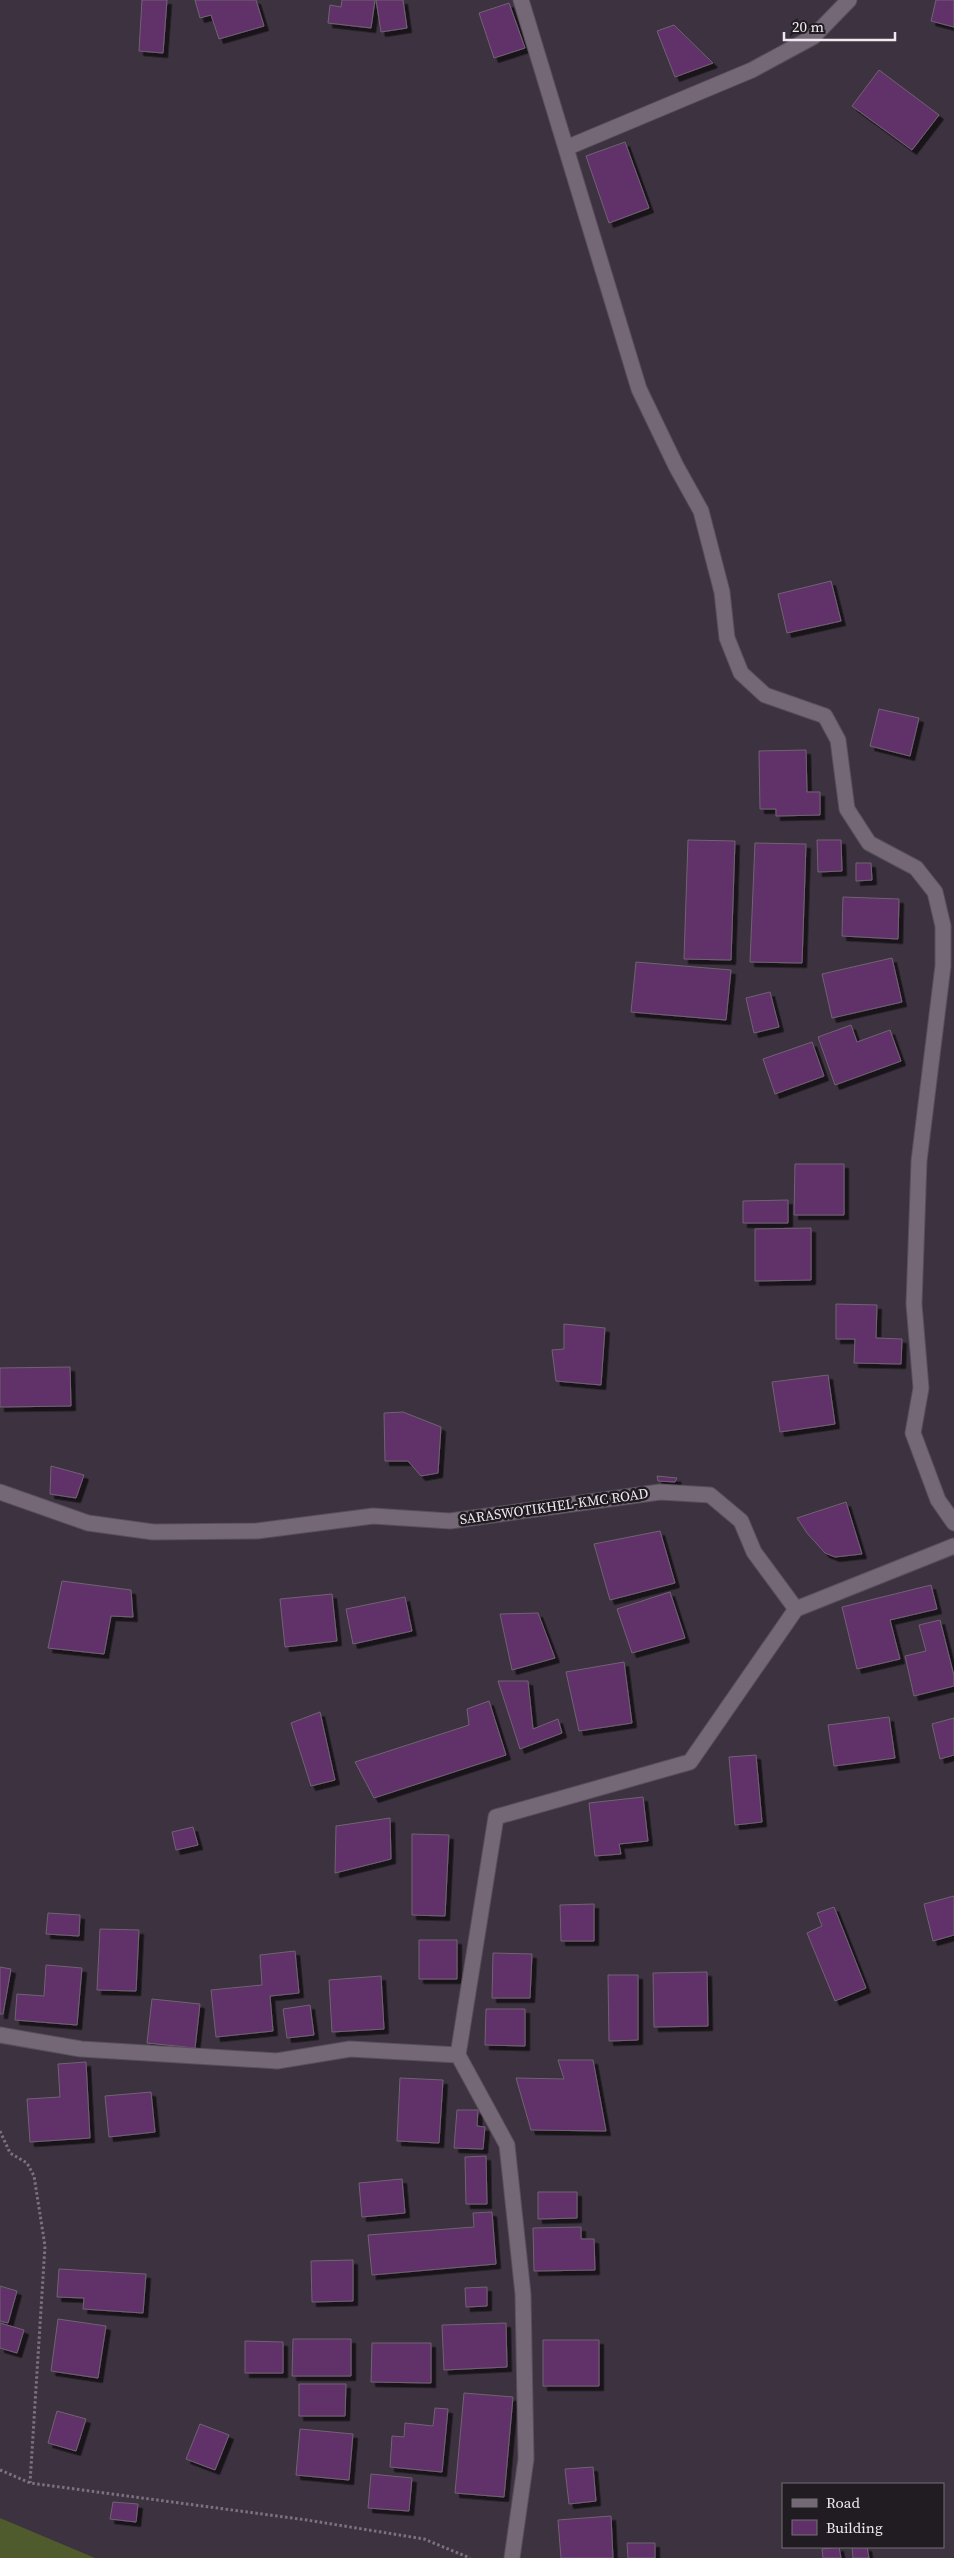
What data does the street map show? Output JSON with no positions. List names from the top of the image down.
{
  "streets": {
    "street": ["SARASWOTIKHEL-KMC ROAD"]
  },
  "legend": ["Road", "Building"],
  "scale_bar": "20 m"
}
